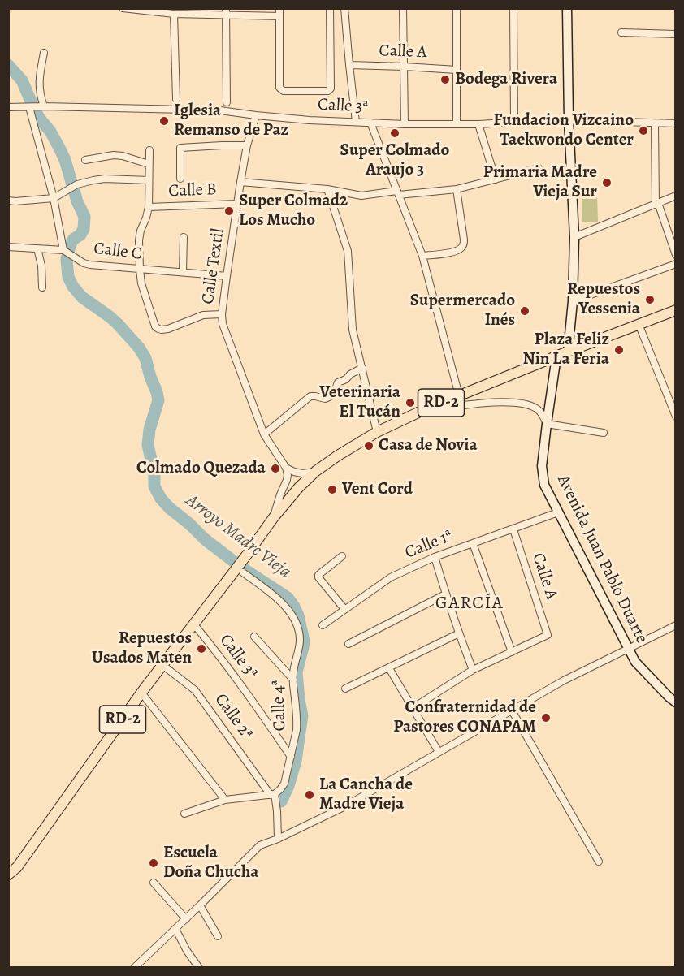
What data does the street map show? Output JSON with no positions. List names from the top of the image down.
{
  "streets": {
    "main road": ["RD-2", "Avenida Juan Pablo Duarte"],
    "street": [
      "Calle A",
      "Calle 3ª",
      "Calle B",
      "Calle C",
      "Calle Textil",
      "Calle 1ª",
      "Calle 4ª",
      "Calle 2ª"
    ]
  },
  "crossings": [
    ["Calle A", "Calle 1ª"],
    ["Calle 3ª", "Calle Textil"],
    ["Calle 3ª", "RD-2"],
    ["Calle 3ª", "Calle 4ª"],
    ["Calle B", "Calle Textil"],
    ["Calle C", "Calle Textil"],
    ["RD-2", "Avenida Juan Pablo Duarte"],
    ["RD-2", "Calle 4ª"],
    ["RD-2", "Calle 2ª"],
    ["Calle 1ª", "Avenida Juan Pablo Duarte"],
    ["Calle 4ª", "Calle 2ª"]
  ],
  "districts": ["GARCÍA"],
  "water": ["Arroyo Madre Vieja"],
  "places": [
    "Bodega Rivera",
    "Iglesia Remanso de Paz",
    "Fundacion Vizcaino Taekwondo Center",
    "Super Colmado Araujo 3",
    "Primaria Madre Vieja Sur",
    "Super Colmad2 Los Mucho",
    "Repuestos Yessenia",
    "Supermercado Inés",
    "Plaza Feliz Nin La Feria",
    "Veterinaria El Tucán",
    "Casa de Novia",
    "Colmado Quezada",
    "Vent Cord",
    "Repuestos Usados Maten",
    "Confraternidad de Pastores CONAPAM",
    "La Cancha de Madre Vieja",
    "Escuela Doña Chucha"
  ]
}
